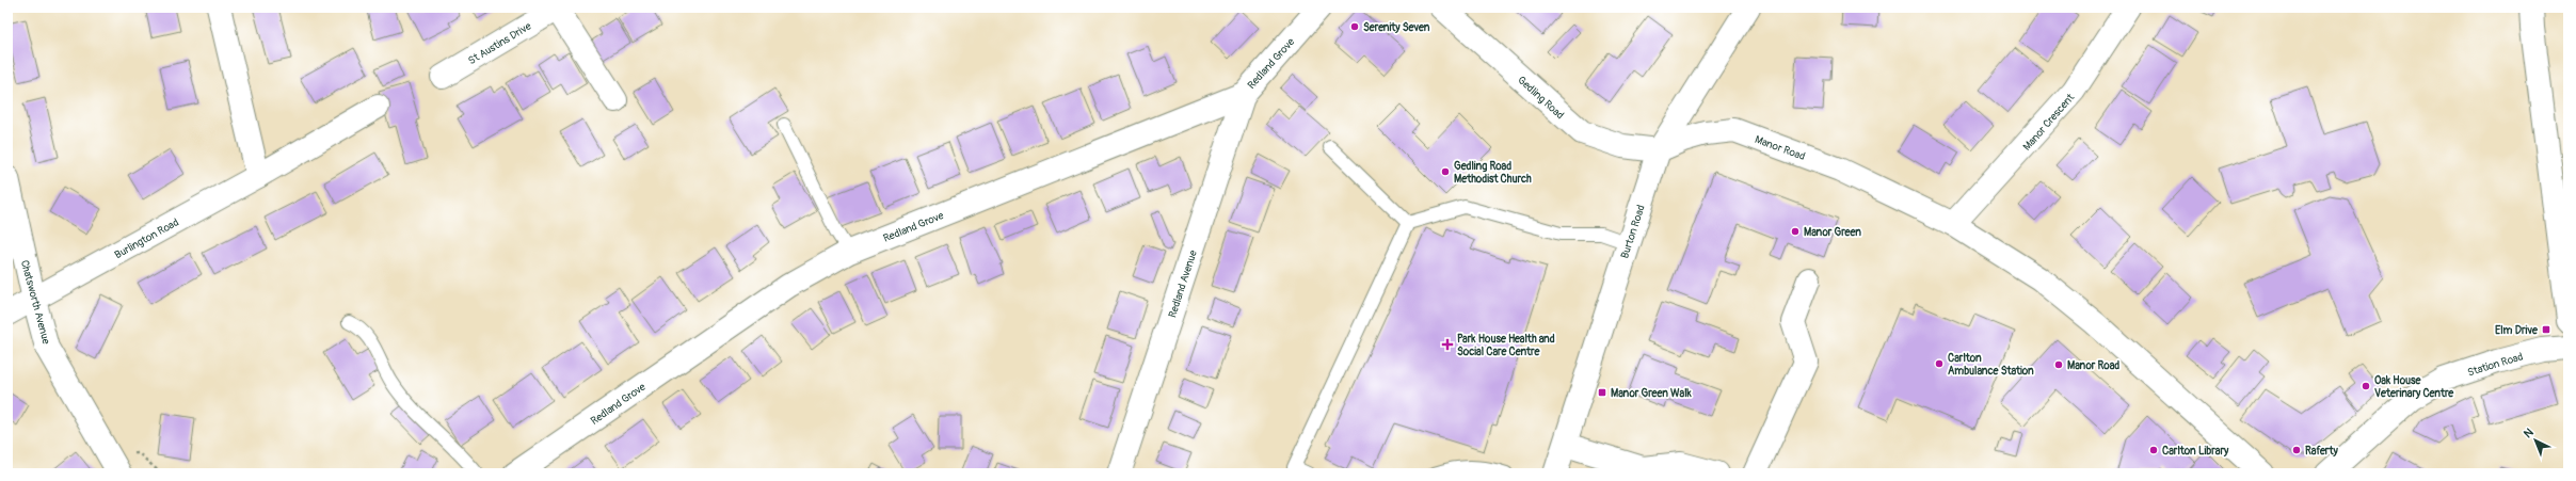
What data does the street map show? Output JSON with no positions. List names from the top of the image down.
{
  "streets": {
    "street": [
      "St Austins Drive",
      "Redland Grove",
      "Gedling Road",
      "Manor Crescent",
      "Manor Road",
      "Burton Road",
      "Burlington Road",
      "Redland Avenue",
      "Chatsworth Avenue",
      "Station Road"
    ]
  },
  "crossings": [
    ["Redland Grove", "Redland Avenue"],
    ["Gedling Road", "Manor Road"],
    ["Gedling Road", "Burton Road"],
    ["Manor Crescent", "Manor Road"],
    ["Manor Road", "Burton Road"],
    ["Burlington Road", "Chatsworth Avenue"]
  ],
  "places": {
    "other": [
      "Serenity Seven",
      "Gedling Road Methodist Church",
      "Manor Green",
      "Carlton Ambulance Station",
      "Manor Road",
      "Oak House Veterinary Centre",
      "Carlton Library",
      "Raferty"
    ],
    "transit": ["Elm Drive", "Manor Green Walk"],
    "health": ["Park House Health and Social Care Centre"]
  },
  "north": "top left"
}
